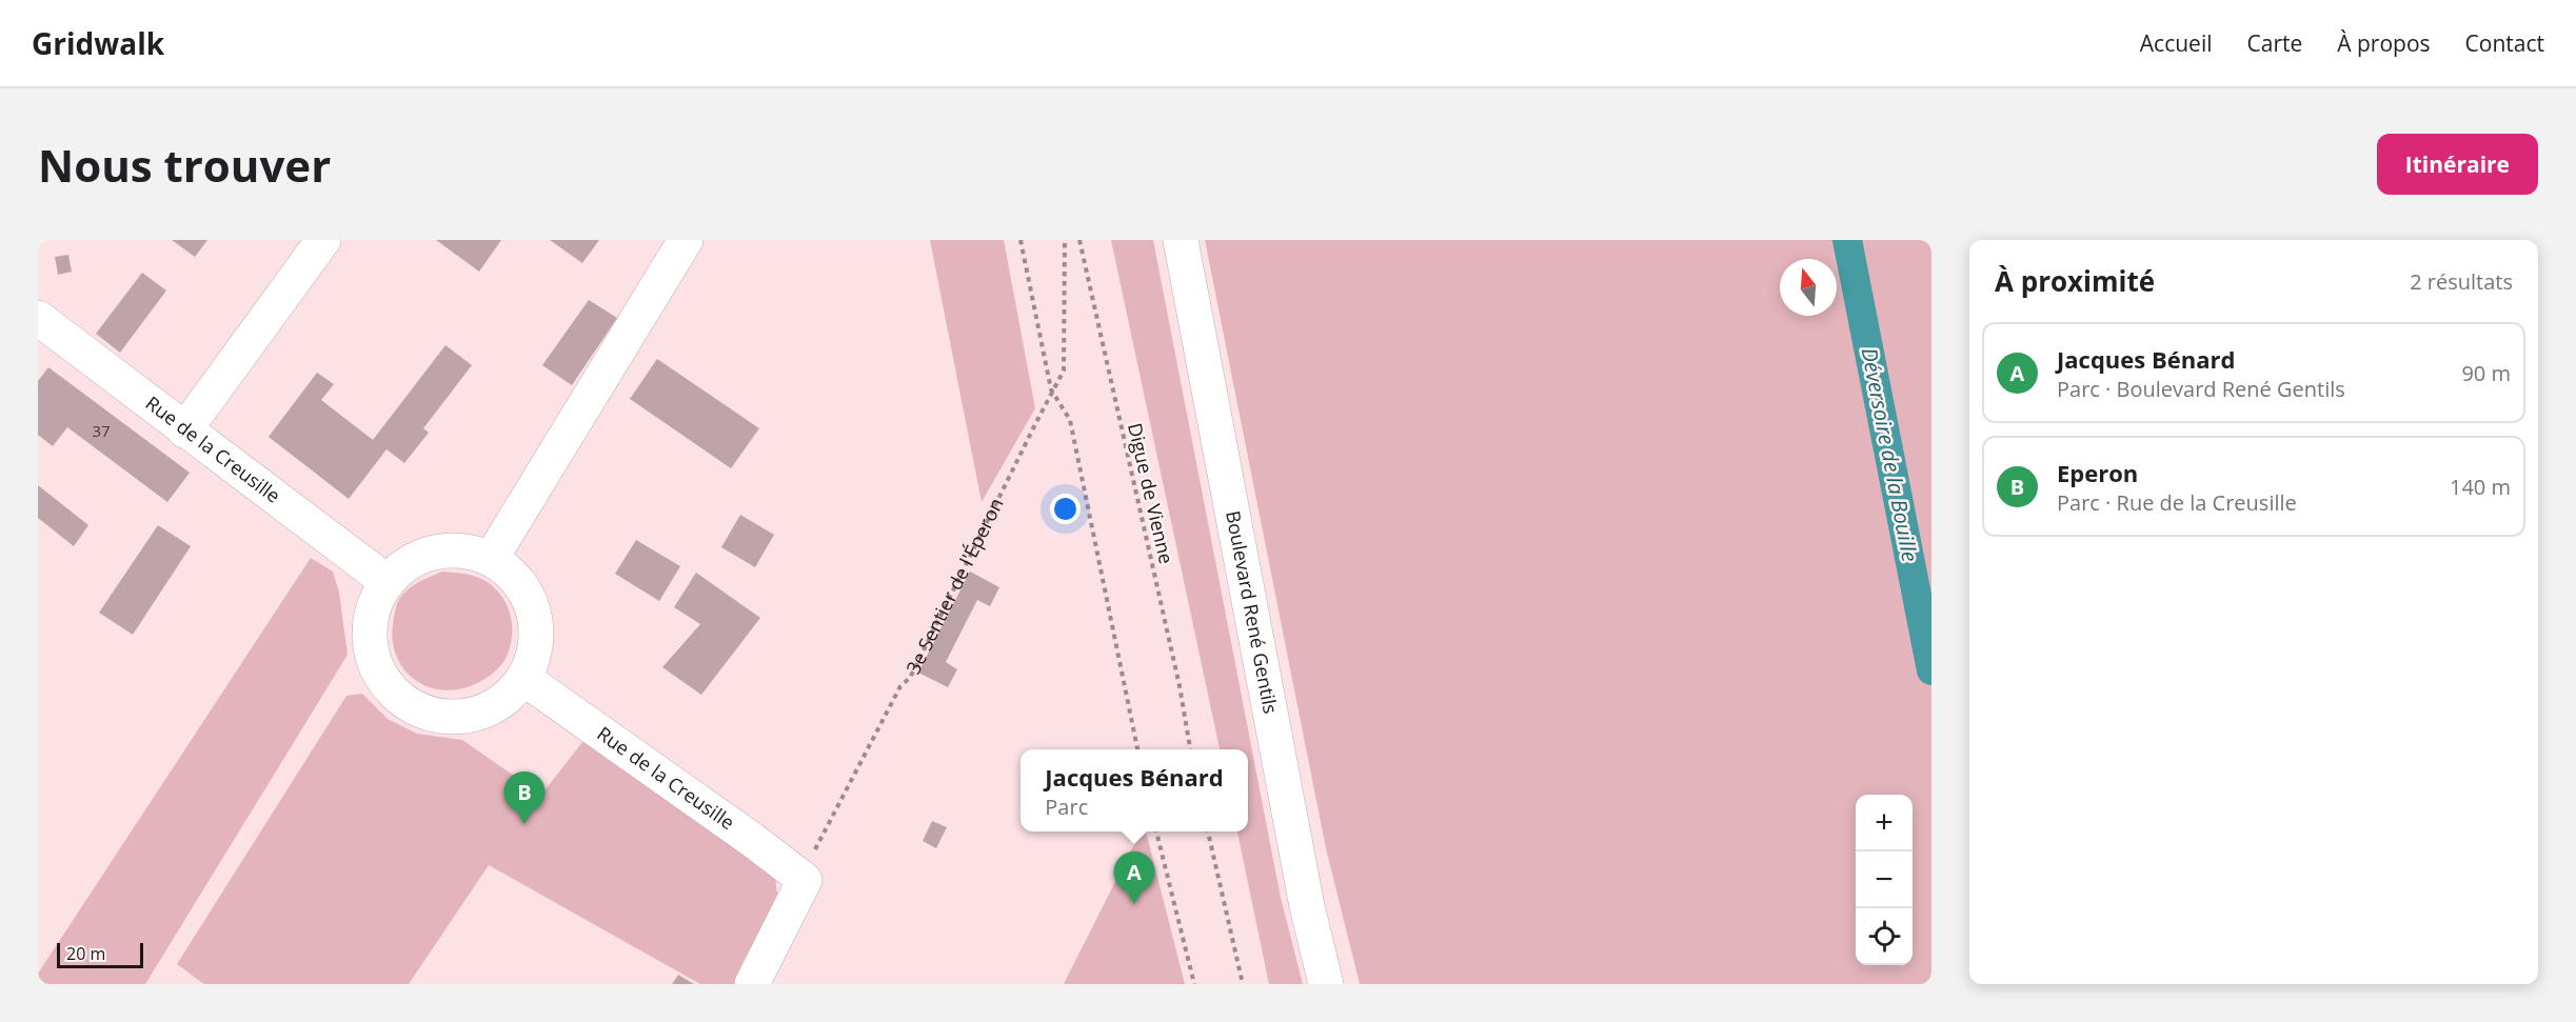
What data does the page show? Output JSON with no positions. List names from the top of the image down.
{
  "streets": {
    "street": ["Rue de la Creusille", "Boulevard René Gentils"],
    "path": ["Digue de Vienne", "3e Sentier de l'Éperon"]
  },
  "crossings": [
    ["Rue de la Creusille", "3e Sentier de l'Éperon"]
  ],
  "water": ["Déversoire de la Bouille"],
  "house_numbers": ["37"],
  "scale_bar": "20 m",
  "north": "top",
  "page": {
    "header": "Gridwalk",
    "nav": [
      "Accueil",
      "Carte",
      "À propos",
      "Contact"
    ],
    "buttons": "Itinéraire",
    "title": "Nous trouver",
    "heading": ["À proximité", "2 résultats"],
    "list": [
      {
        "mark": "A",
        "name": "Jacques Bénard",
        "note": "Parc · Boulevard René Gentils",
        "value": "90 m"
      },
      {
        "mark": "B",
        "name": "Eperon",
        "note": "Parc · Rue de la Creusille",
        "value": "140 m"
      }
    ],
    "popup": ["Jacques Bénard", "Parc"],
    "pins": ["B", "A"],
    "map_buttons": ["+", "−"],
    "scale": "20 m"
  }
}
